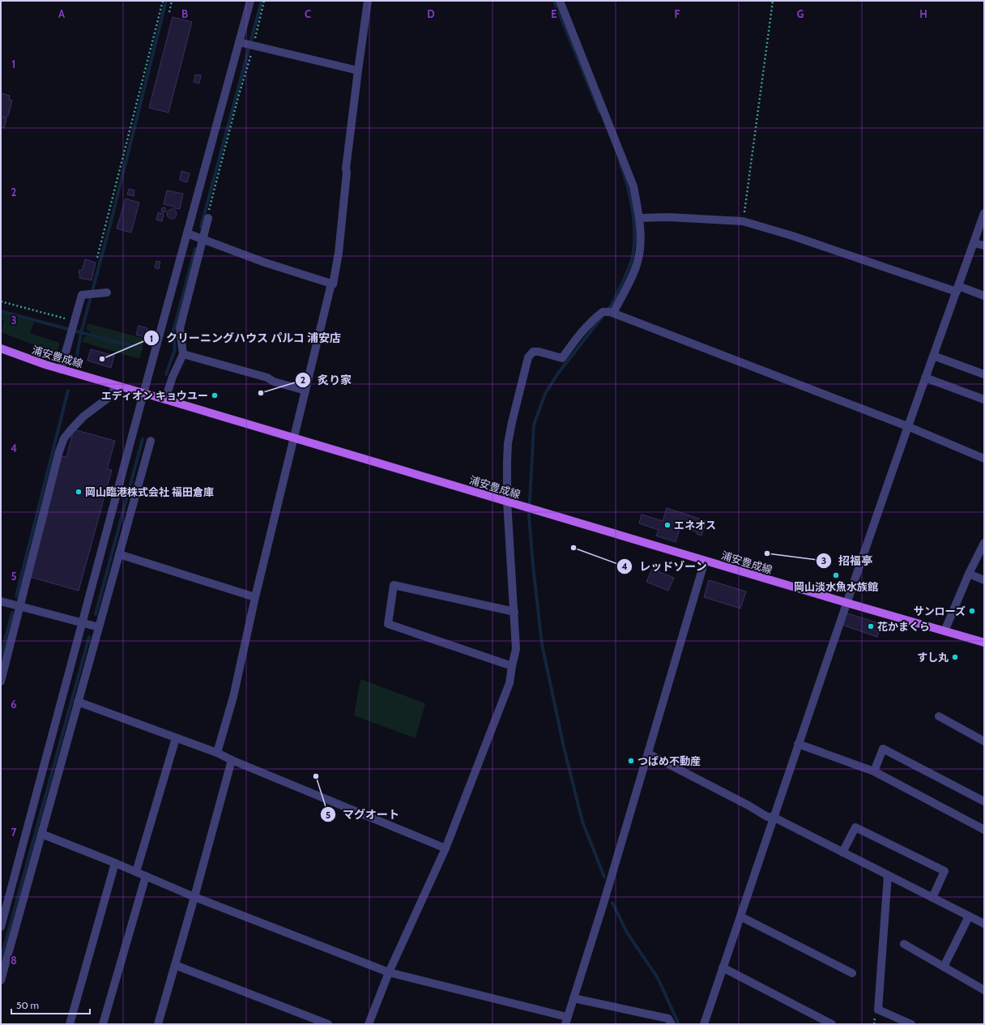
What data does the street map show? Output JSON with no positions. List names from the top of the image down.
{
  "streets": {
    "main road": ["浦安豊成線"]
  },
  "places": [
    "クリーニングハウス パルコ 浦安店",
    "炙り家",
    "エディオン キョウユー",
    "岡山臨港株式会社 福田倉庫",
    "エネオス",
    "レッドゾーン",
    "招福亭",
    "岡山淡水魚水族館",
    "サンローズ",
    "花かまくら",
    "すし丸",
    "つばめ不動産",
    "マグオート"
  ],
  "scale_bar": "50 m",
  "grid": {
    "columns": [
      "A",
      "B",
      "C",
      "D",
      "E",
      "F",
      "G",
      "H"
    ],
    "rows": [
      "1",
      "2",
      "3",
      "4",
      "5",
      "6",
      "7",
      "8"
    ]
  }
}
